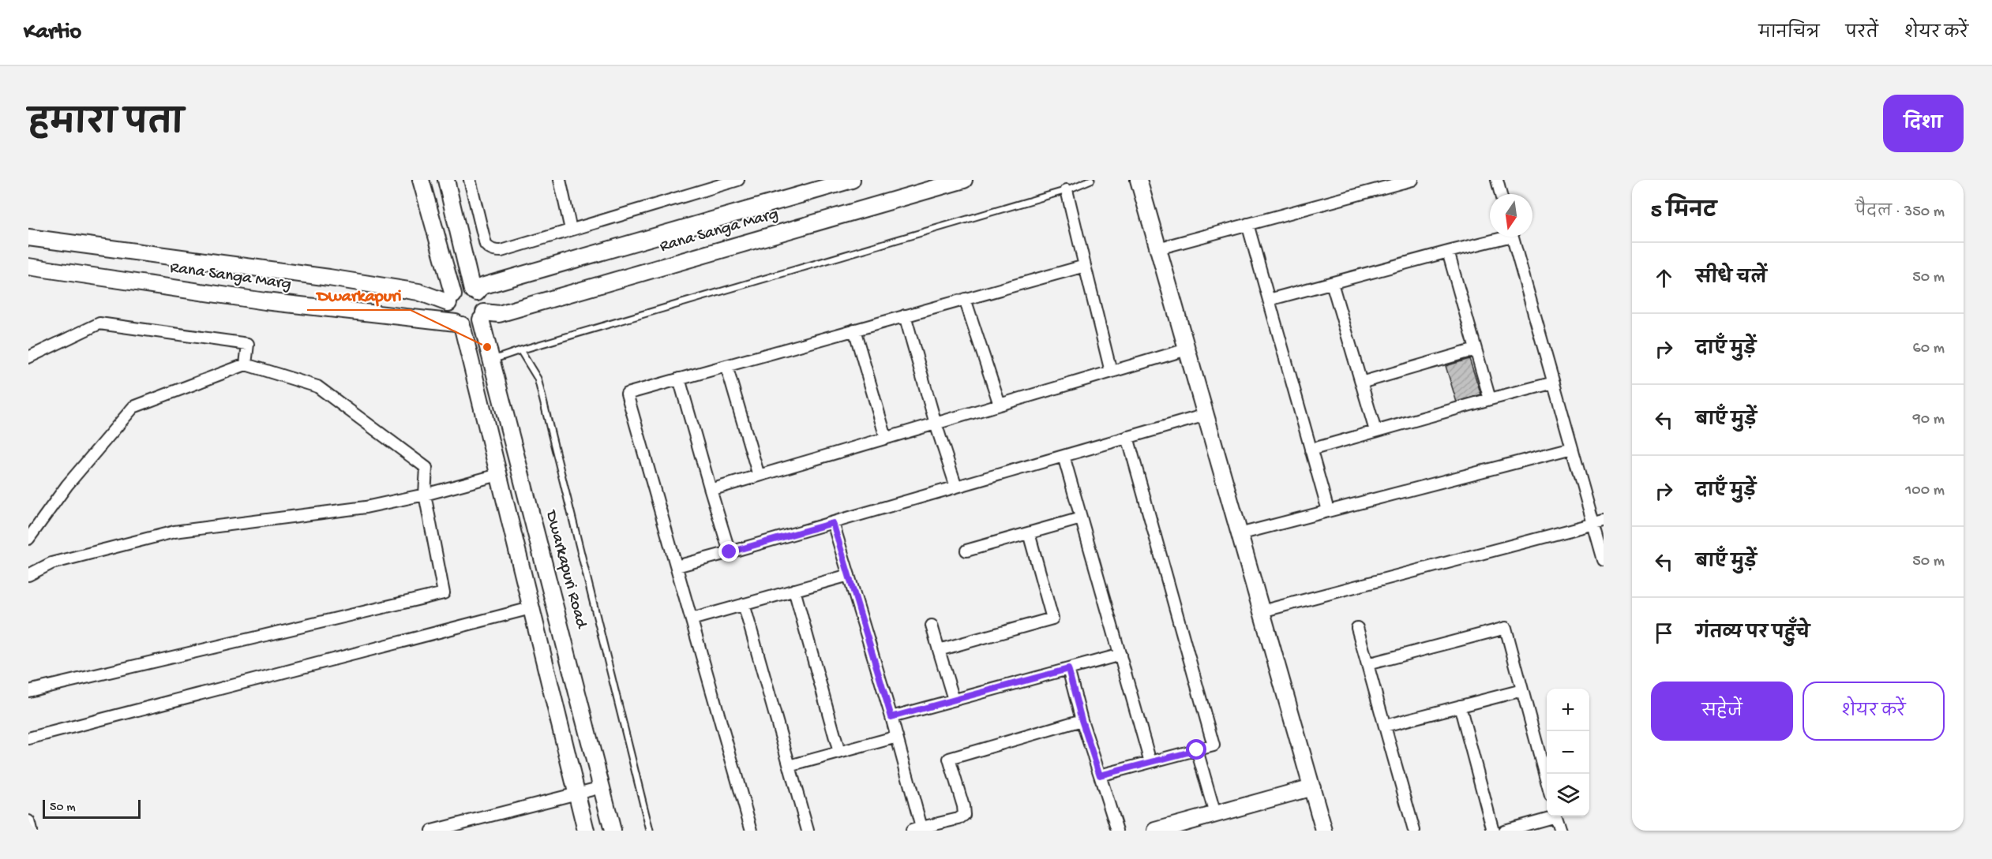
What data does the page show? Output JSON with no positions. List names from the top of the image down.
{
  "streets": {
    "street": ["Rana Sanga Marg", "Dwarkapuri Road"]
  },
  "crossings": [
    ["Rana Sanga Marg", "Dwarkapuri Road"]
  ],
  "places": ["Dwarkapuri"],
  "scale_bar": "50 m",
  "north": "bottom",
  "page": {
    "header": "Kartio",
    "nav": ["मानचित्र", "परतें", "शेयर करें"],
    "title": "हमारा पता",
    "buttons": [
      "दिशा",
      ["सहेजें", "शेयर करें"]
    ],
    "heading": ["5 मिनट", "पैदल · 350 m"],
    "list": [
      ["सीधे चलें", "50 m"],
      ["दाएँ मुड़ें", "60 m"],
      ["बाएँ मुड़ें", "90 m"],
      ["दाएँ मुड़ें", "100 m"],
      ["बाएँ मुड़ें", "50 m"],
      "गंतव्य पर पहुँचे"
    ],
    "map_buttons": ["+", "−"],
    "scale": "50 m"
  }
}
